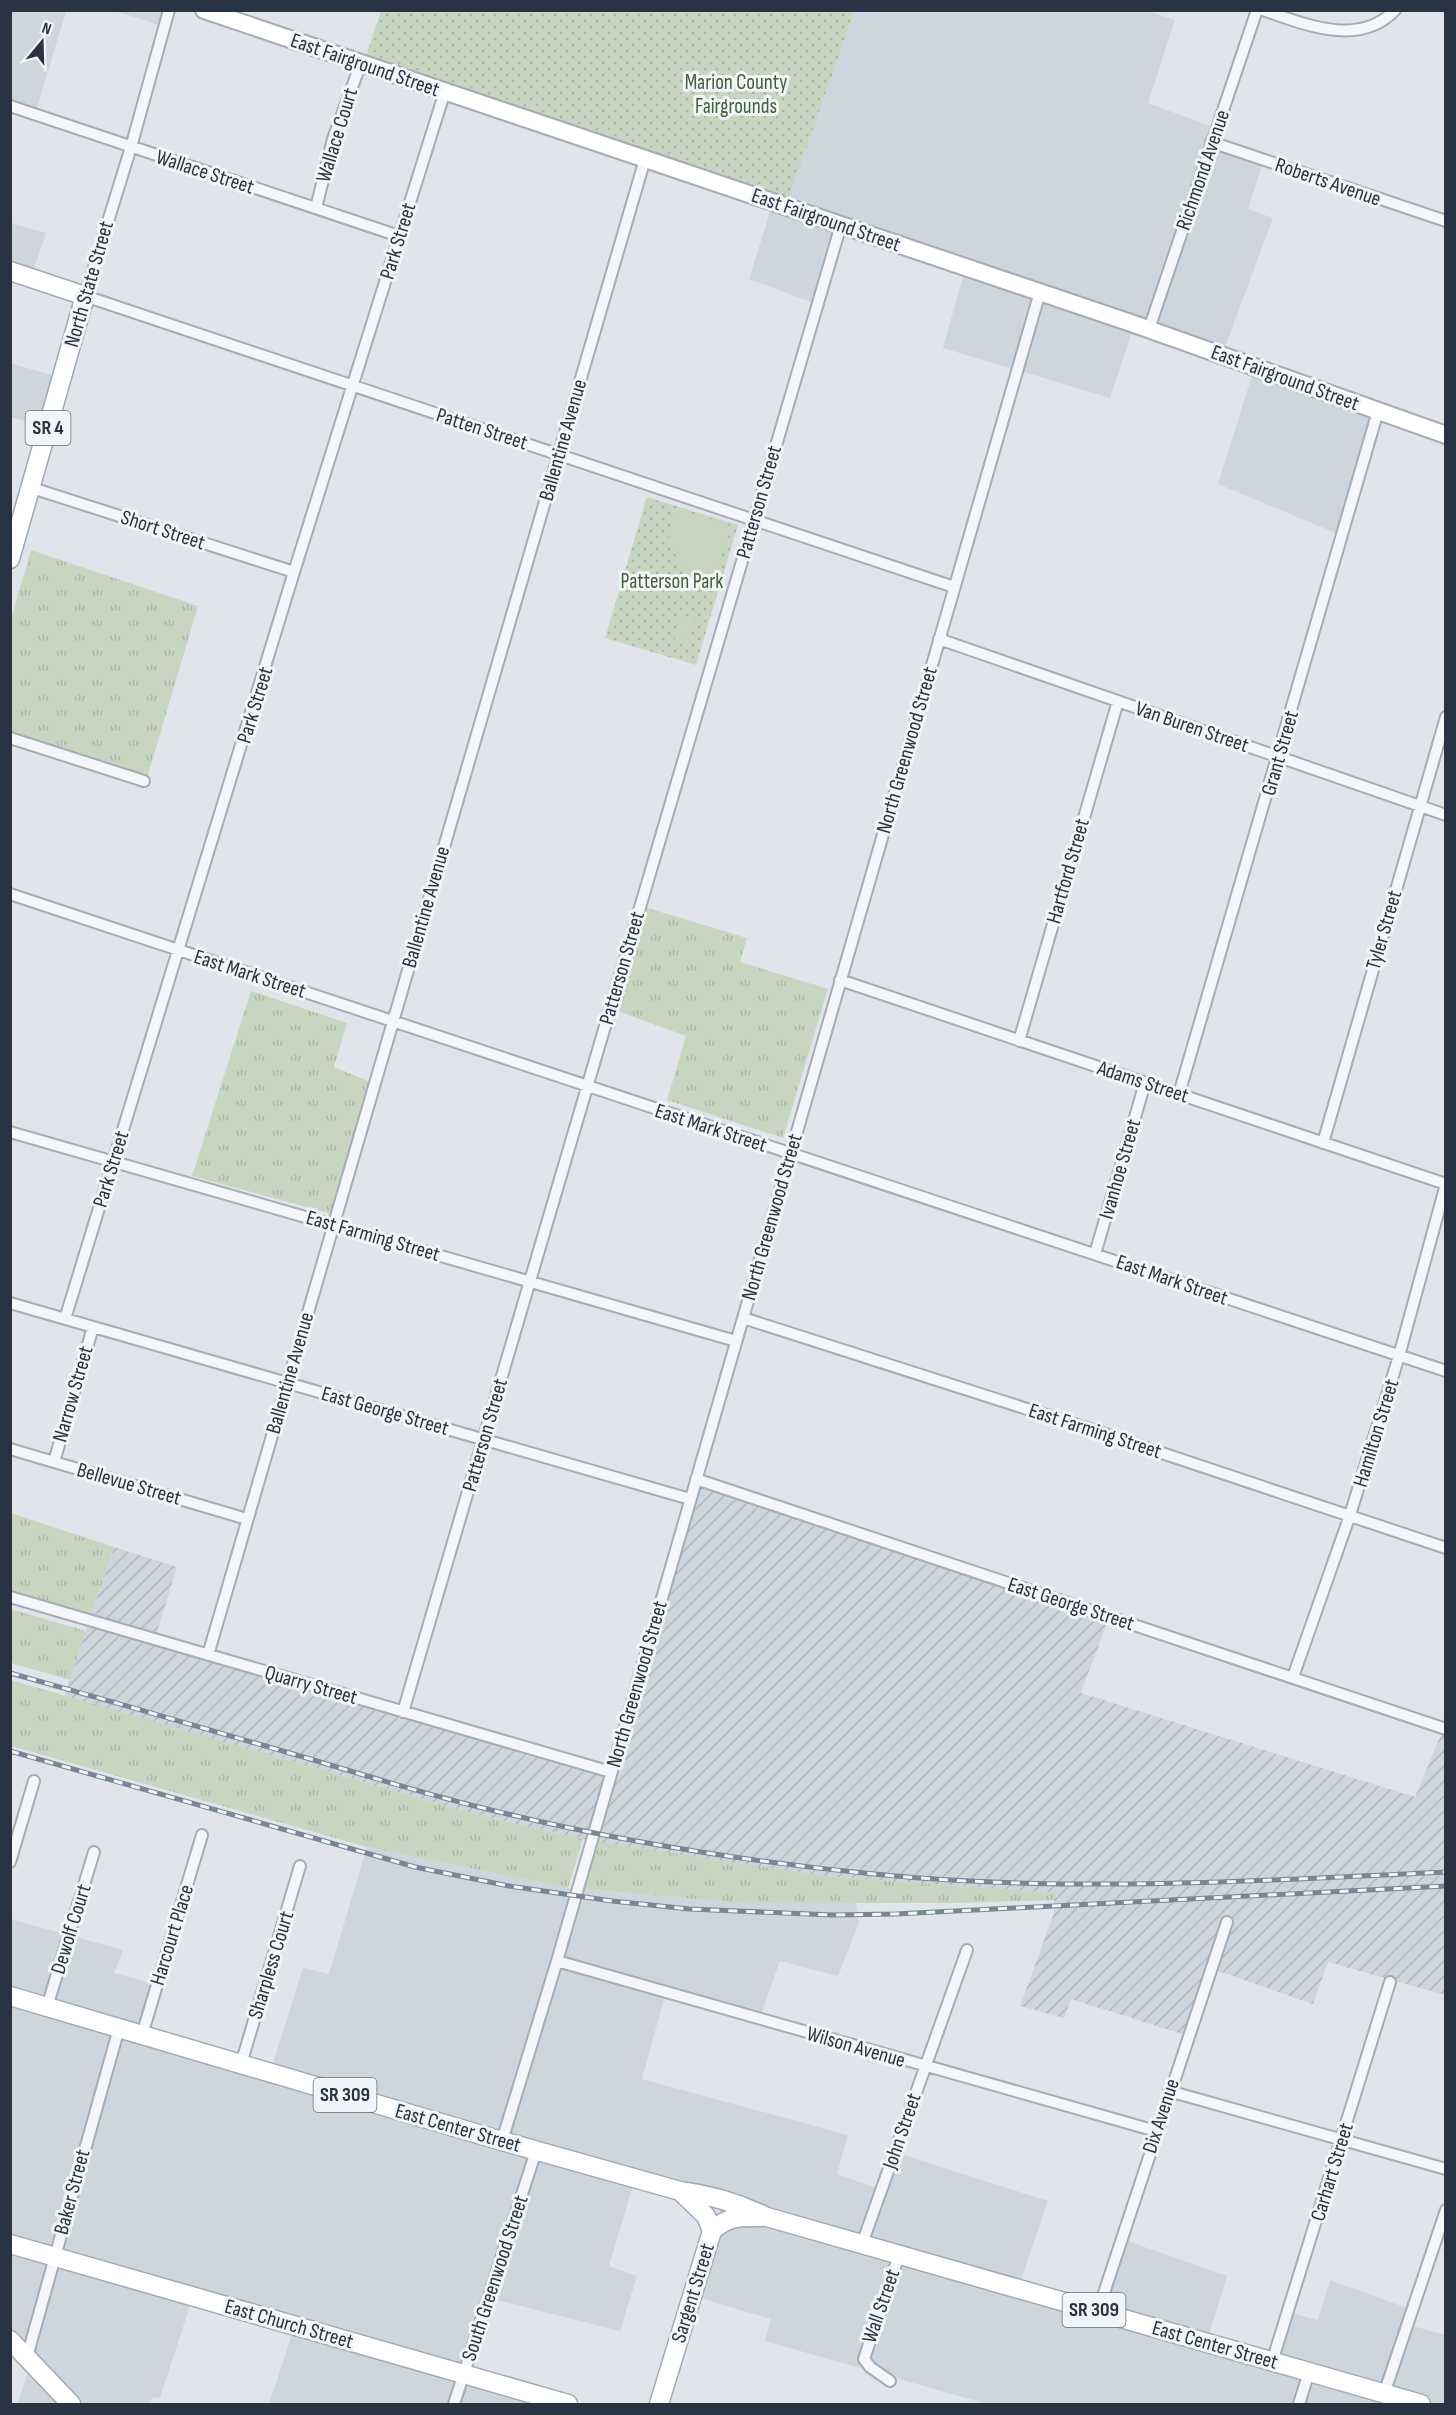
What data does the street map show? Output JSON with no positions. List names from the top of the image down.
{
  "streets": {
    "main road": [
      "North State Street",
      "SR 4",
      "Patten Street",
      "SR 309",
      "East Center Street",
      "Sargent Street",
      "East Church Street"
    ],
    "street": [
      "East Fairground Street",
      "Wallace Court",
      "Richmond Avenue",
      "Wallace Street",
      "Roberts Avenue",
      "Park Street",
      "Ballentine Avenue",
      "Patterson Street",
      "Short Street",
      "Van Buren Street",
      "North Greenwood Street",
      "Grant Street",
      "Hartford Street",
      "Tyler Street",
      "East Mark Street",
      "Adams Street",
      "Ivanhoe Street",
      "East Farming Street",
      "Narrow Street",
      "East George Street",
      "Hamilton Street",
      "Bellevue Street",
      "Quarry Street",
      "Dewolf Court",
      "Harcourt Place",
      "Sharpless Court",
      "Wilson Avenue",
      "Dix Avenue",
      "John Street",
      "Carhart Street",
      "Baker Street",
      "South Greenwood Street",
      "Wall Street"
    ]
  },
  "crossings": [
    ["East Fairground Street", "Wallace Court"],
    ["East Fairground Street", "Richmond Avenue"],
    ["East Fairground Street", "Park Street"],
    ["East Fairground Street", "Ballentine Avenue"],
    ["East Fairground Street", "Patterson Street"],
    ["East Fairground Street", "North Greenwood Street"],
    ["East Fairground Street", "Grant Street"],
    ["Wallace Court", "Wallace Street"],
    ["Richmond Avenue", "Roberts Avenue"],
    ["Wallace Street", "Park Street"],
    ["Wallace Street", "North State Street"],
    ["Park Street", "Patten Street"],
    ["Park Street", "Short Street"],
    ["Park Street", "East Mark Street"],
    ["Park Street", "East Farming Street"],
    ["Park Street", "East George Street"],
    ["North State Street", "Patten Street"],
    ["North State Street", "Short Street"],
    ["Patten Street", "Ballentine Avenue"],
    ["Patten Street", "Patterson Street"],
    ["Patten Street", "North Greenwood Street"],
    ["Ballentine Avenue", "East Mark Street"],
    ["Ballentine Avenue", "East Farming Street"],
    ["Ballentine Avenue", "East George Street"],
    ["Ballentine Avenue", "Bellevue Street"],
    ["Ballentine Avenue", "Quarry Street"],
    ["Patterson Street", "East Mark Street"],
    ["Patterson Street", "East Farming Street"],
    ["Patterson Street", "East George Street"],
    ["Patterson Street", "Quarry Street"],
    ["Van Buren Street", "North Greenwood Street"],
    ["Van Buren Street", "Grant Street"],
    ["Van Buren Street", "Hartford Street"],
    ["Van Buren Street", "Tyler Street"],
    ["North Greenwood Street", "East Mark Street"],
    ["North Greenwood Street", "Adams Street"],
    ["North Greenwood Street", "East Farming Street"],
    ["North Greenwood Street", "East George Street"],
    ["North Greenwood Street", "Quarry Street"],
    ["North Greenwood Street", "Wilson Avenue"],
    ["North Greenwood Street", "East Center Street"],
    ["Grant Street", "Adams Street"],
    ["Hartford Street", "Adams Street"],
    ["Tyler Street", "Adams Street"],
    ["East Mark Street", "Ivanhoe Street"],
    ["East Mark Street", "Hamilton Street"],
    ["Adams Street", "Ivanhoe Street"],
    ["Adams Street", "Hamilton Street"],
    ["East Farming Street", "Hamilton Street"],
    ["Narrow Street", "East George Street"],
    ["Narrow Street", "Bellevue Street"],
    ["East George Street", "Hamilton Street"],
    ["Dewolf Court", "East Center Street"],
    ["Harcourt Place", "East Center Street"],
    ["Sharpless Court", "East Center Street"],
    ["Wilson Avenue", "Dix Avenue"],
    ["Wilson Avenue", "John Street"],
    ["Dix Avenue", "East Center Street"],
    ["East Center Street", "John Street"],
    ["East Center Street", "Carhart Street"],
    ["East Center Street", "Baker Street"],
    ["East Center Street", "South Greenwood Street"],
    ["East Center Street", "Sargent Street"],
    ["East Center Street", "Wall Street"],
    ["Baker Street", "East Church Street"],
    ["South Greenwood Street", "East Church Street"]
  ],
  "parks": ["Marion County Fairgrounds", "Patterson Park"],
  "north": "top"
}
